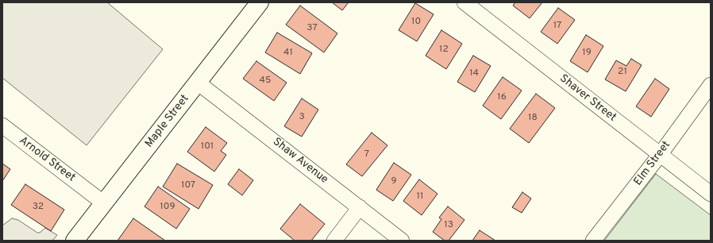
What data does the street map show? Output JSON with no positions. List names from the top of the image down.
{
  "streets": {
    "street": [
      "Shaver Street",
      "Maple Street",
      "Arnold Street",
      "Shaw Avenue",
      "Elm Street"
    ]
  },
  "crossings": [
    ["Shaver Street", "Elm Street"],
    ["Maple Street", "Arnold Street"],
    ["Maple Street", "Shaw Avenue"]
  ],
  "house_numbers": [
    "10",
    "17",
    "37",
    "12",
    "41",
    "19",
    "21",
    "14",
    "45",
    "16",
    "3",
    "18",
    "101",
    "7",
    "9",
    "107",
    "11",
    "32",
    "109",
    "13"
  ]
}
